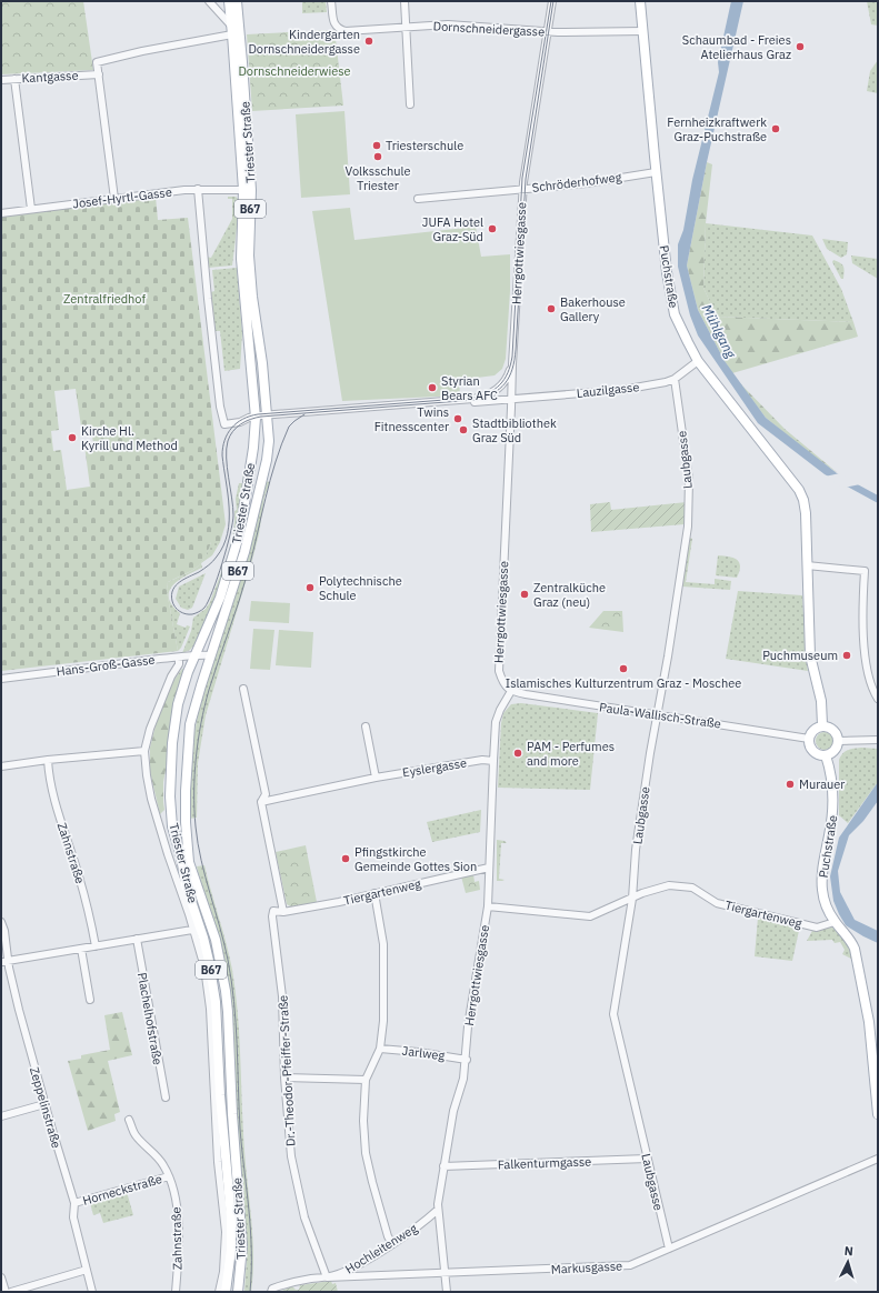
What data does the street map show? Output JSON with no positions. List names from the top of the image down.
{
  "streets": {
    "main road": ["Triester Straße", "B67", "Puchstraße"],
    "street": [
      "Dornschneidergasse",
      "Kantgasse",
      "Schröderhofweg",
      "Josef-Hyrtl-Gasse",
      "Herrgottwiesgasse",
      "Lauzilgasse",
      "Laubgasse",
      "Hans-Groß-Gasse",
      "Paula-Wallisch-Straße",
      "Eyslergasse",
      "Zahnstraße",
      "Tiergartenweg",
      "Plachelhofstraße",
      "Jarlweg",
      "Dr.-Theodor-Pfeiffer-Straße",
      "Zeppelinstraße",
      "Falkenturmgasse",
      "Horneckstraße",
      "Hochleitenweg",
      "Markusgasse"
    ]
  },
  "crossings": [
    ["Dornschneidergasse", "Herrgottwiesgasse"],
    ["Dornschneidergasse", "Puchstraße"],
    ["Triester Straße", "Josef-Hyrtl-Gasse"],
    ["Triester Straße", "Lauzilgasse"],
    ["Triester Straße", "Hans-Groß-Gasse"],
    ["Schröderhofweg", "Herrgottwiesgasse"],
    ["Schröderhofweg", "Puchstraße"],
    ["Herrgottwiesgasse", "Lauzilgasse"],
    ["Herrgottwiesgasse", "Paula-Wallisch-Straße"],
    ["Herrgottwiesgasse", "Eyslergasse"],
    ["Herrgottwiesgasse", "Tiergartenweg"],
    ["Herrgottwiesgasse", "Jarlweg"],
    ["Herrgottwiesgasse", "Falkenturmgasse"],
    ["Herrgottwiesgasse", "Hochleitenweg"],
    ["Herrgottwiesgasse", "Markusgasse"],
    ["Puchstraße", "Lauzilgasse"],
    ["Puchstraße", "Paula-Wallisch-Straße"],
    ["Puchstraße", "Tiergartenweg"],
    ["Lauzilgasse", "Laubgasse"],
    ["Laubgasse", "Paula-Wallisch-Straße"],
    ["Laubgasse", "Tiergartenweg"],
    ["Laubgasse", "Falkenturmgasse"],
    ["Laubgasse", "Markusgasse"],
    ["Zahnstraße", "Horneckstraße"],
    ["Tiergartenweg", "Dr.-Theodor-Pfeiffer-Straße"],
    ["Dr.-Theodor-Pfeiffer-Straße", "Hochleitenweg"],
    ["Dr.-Theodor-Pfeiffer-Straße", "Markusgasse"],
    ["Zeppelinstraße", "Horneckstraße"],
    ["Hochleitenweg", "Markusgasse"]
  ],
  "water": ["Mühlgang"],
  "parks": ["Dornschneiderwiese", "Zentralfriedhof"],
  "places": [
    "Kindergarten Dornschneidergasse",
    "Schaumbad - Freies Atelierhaus Graz",
    "Fernheizkraftwerk Graz-Puchstraße",
    "Triesterschule",
    "Volksschule Triester",
    "JUFA Hotel Graz-Süd",
    "Bakerhouse Gallery",
    "Styrian Bears AFC",
    "Twins Fitnesscenter",
    "Stadtbibliothek Graz Süd",
    "Kirche Hl. Kyrill und Method",
    "Polytechnische Schule",
    "Zentralküche Graz (neu)",
    "Puchmuseum",
    "Islamisches Kulturzentrum Graz - Moschee",
    "PAM - Perfumes and more",
    "Murauer",
    "Pfingstkirche Gemeinde Gottes Sion"
  ],
  "north": "top"
}
